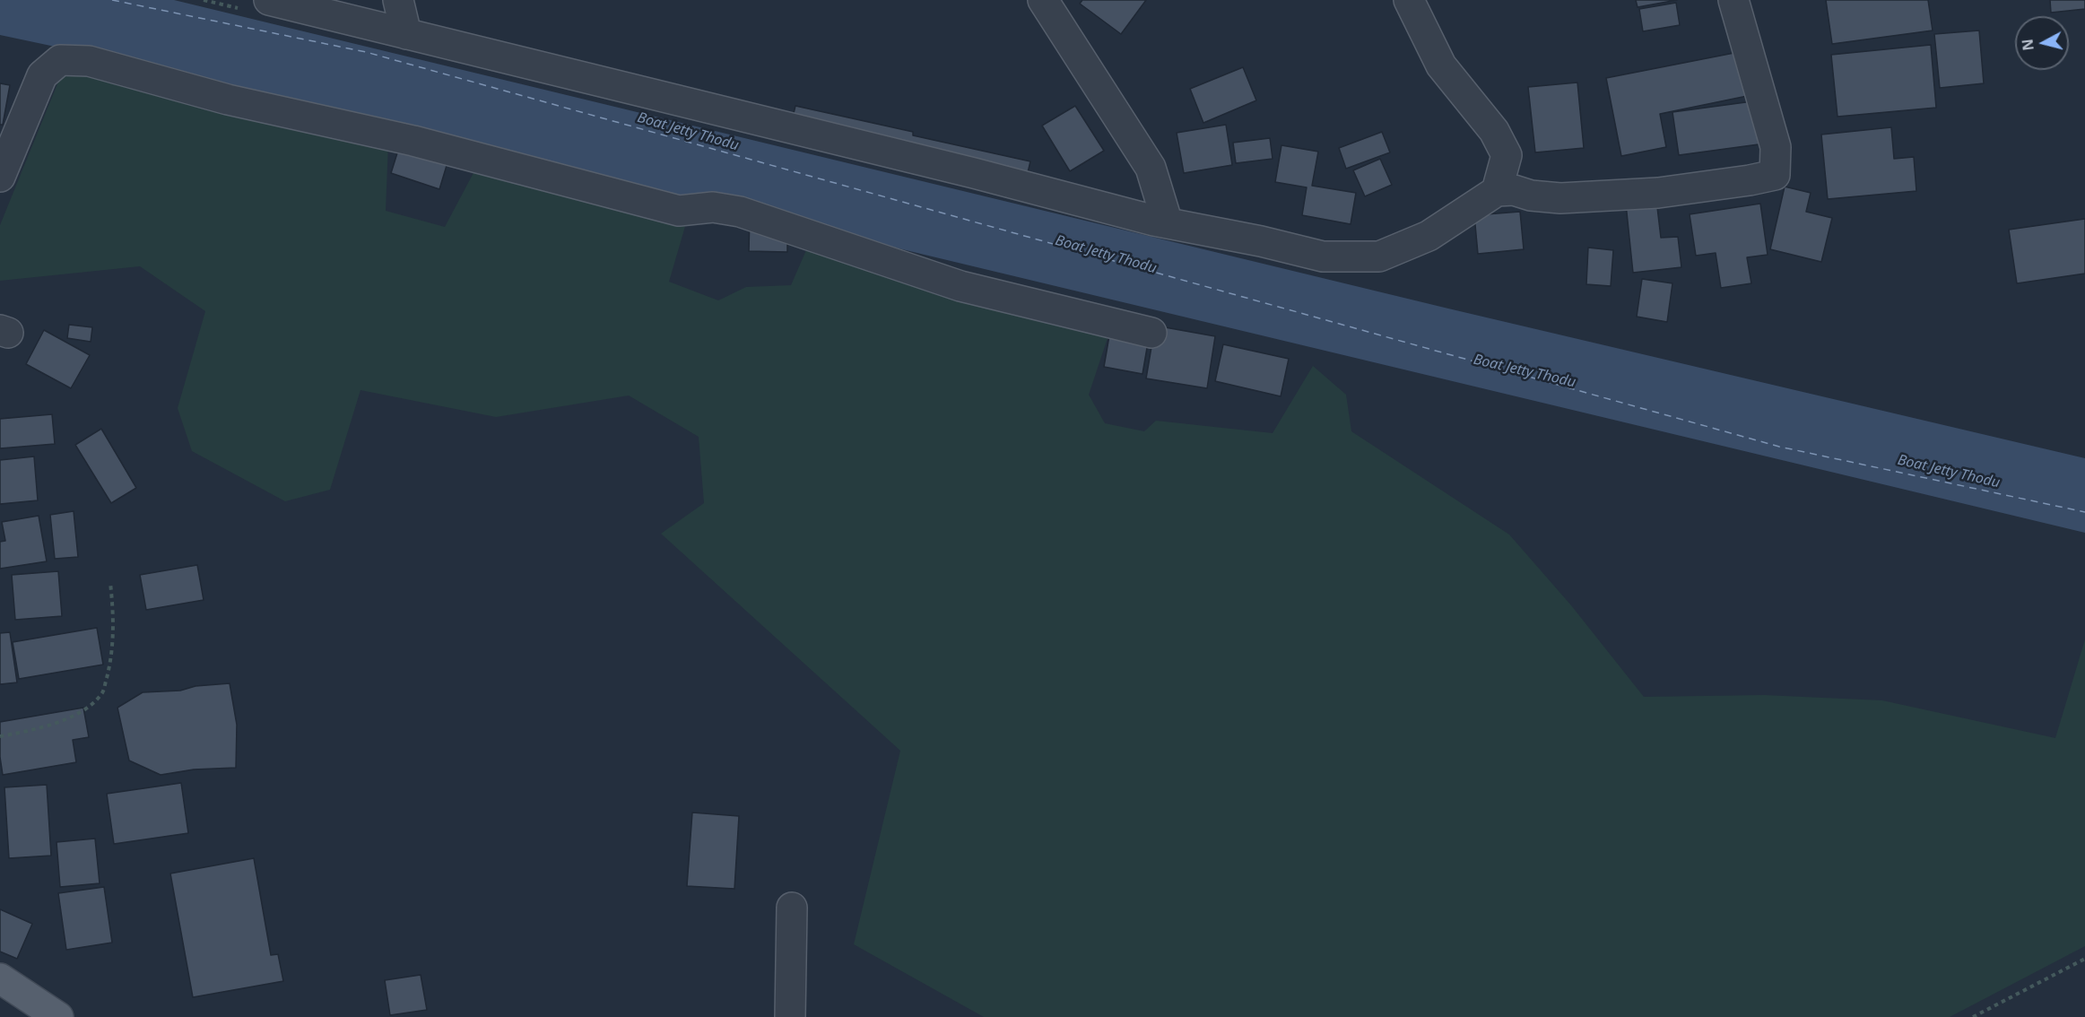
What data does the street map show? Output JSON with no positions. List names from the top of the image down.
{
  "water": ["Boat Jetty Thodu"],
  "north": "left"
}
